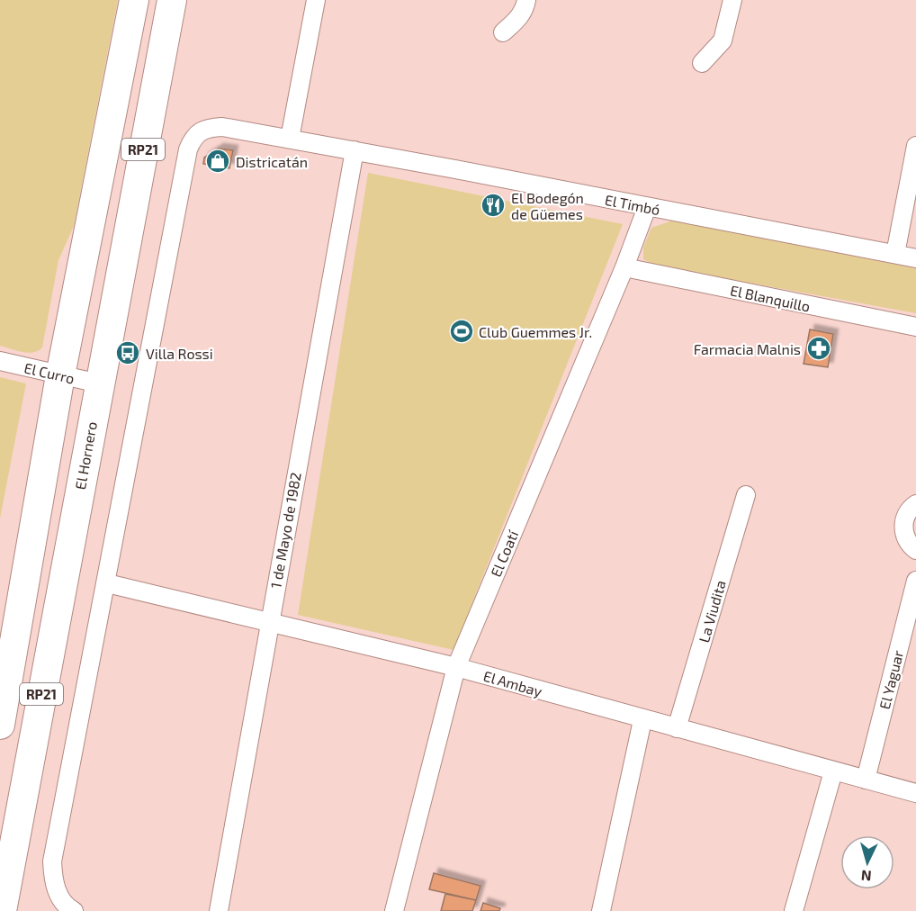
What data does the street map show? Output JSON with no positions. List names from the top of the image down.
{
  "streets": {
    "main road": ["RP21", "El Hornero"],
    "street": [
      "El Timbó",
      "El Blanquillo",
      "El Curro",
      "1 de Mayo de 1982",
      "El Coatí",
      "La Viudita",
      "El Yaguar",
      "El Ambay"
    ]
  },
  "crossings": [
    ["RP21", "El Curro"],
    ["El Timbó", "1 de Mayo de 1982"],
    ["El Timbó", "El Coatí"],
    ["El Timbó", "El Ambay"],
    ["El Blanquillo", "El Coatí"],
    ["El Curro", "El Hornero"],
    ["1 de Mayo de 1982", "El Ambay"],
    ["El Coatí", "El Ambay"],
    ["La Viudita", "El Ambay"],
    ["El Yaguar", "El Ambay"]
  ],
  "places": {
    "shop": ["Districatán"],
    "restaurant": ["El Bodegón de Güemes"],
    "sports": ["Club Guemmes Jr."],
    "pharmacy": ["Farmacia Malnis"],
    "bus stop": ["Villa Rossi"]
  },
  "north": "bottom"
}
